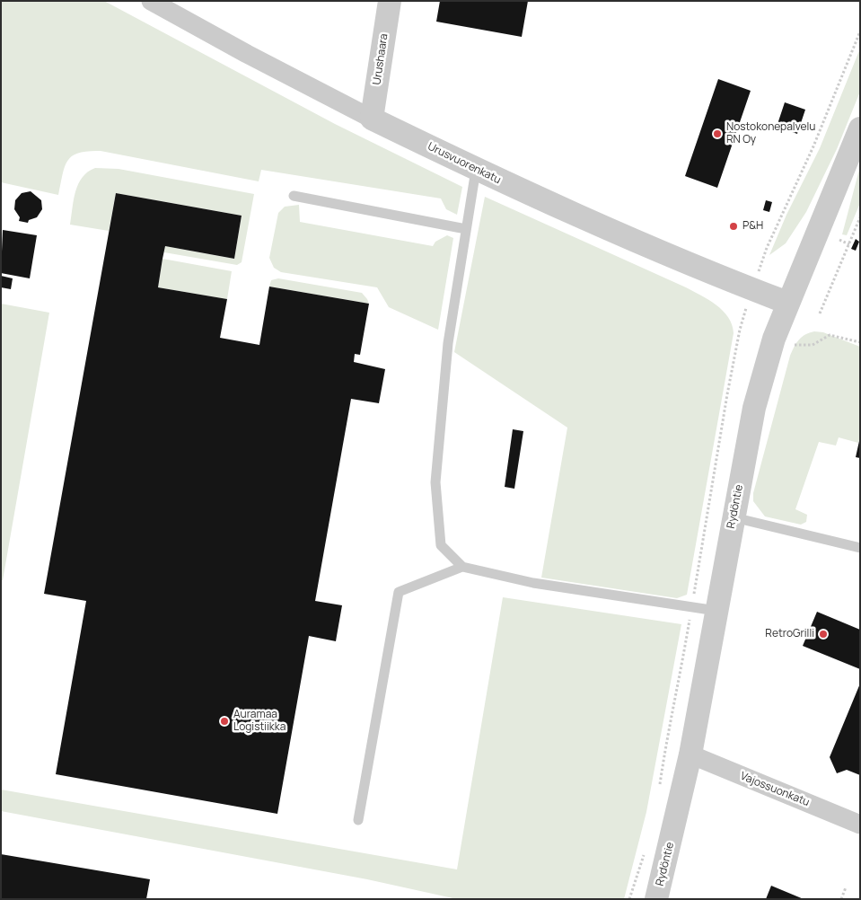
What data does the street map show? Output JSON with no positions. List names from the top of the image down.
{
  "streets": {
    "street": [
      "Urushaara",
      "Urusvuorenkatu",
      "Rydöntie",
      "Vajossuonkatu"
    ]
  },
  "crossings": [
    ["Urushaara", "Urusvuorenkatu"],
    ["Urusvuorenkatu", "Rydöntie"],
    ["Rydöntie", "Vajossuonkatu"]
  ],
  "places": [
    "Nostokonepalvelu RN Oy",
    "P&H",
    "RetroGrilli",
    "Auramaa Logistiikka"
  ]
}
